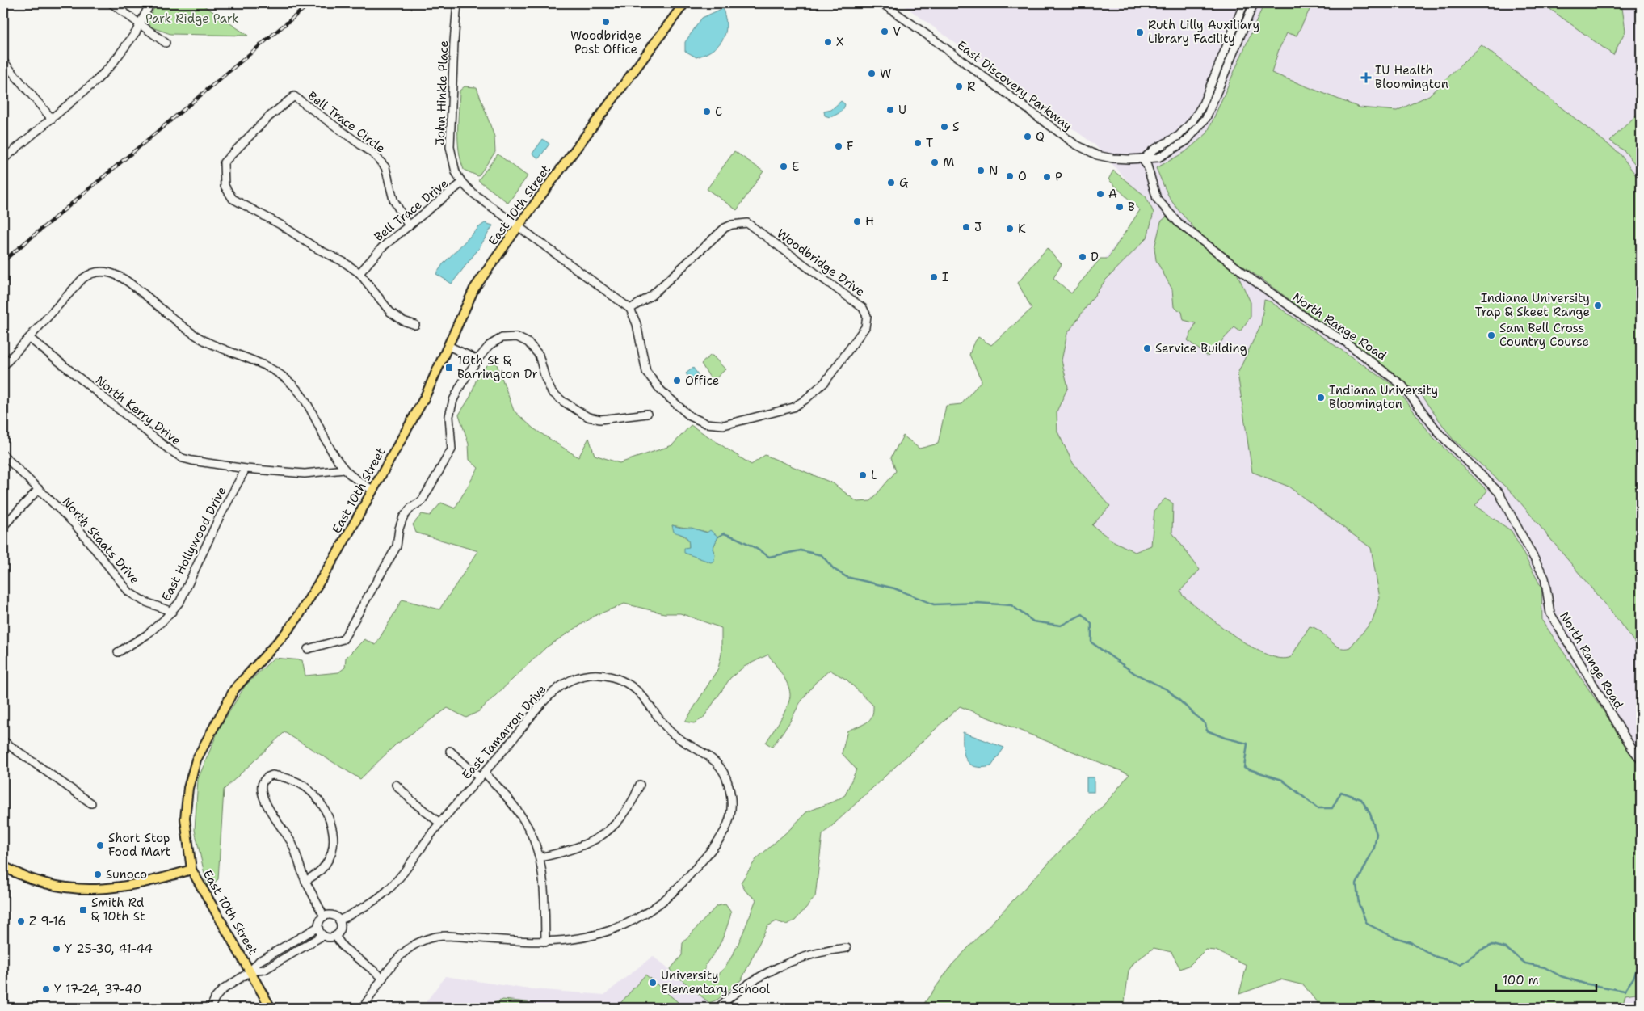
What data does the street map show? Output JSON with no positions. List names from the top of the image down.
{
  "streets": {
    "main road": ["East 10th Street"],
    "street": [
      "East Discovery Parkway",
      "John Hinkle Place",
      "Bell Trace Circle",
      "Bell Trace Drive",
      "Woodbridge Drive",
      "North Range Road",
      "North Kerry Drive",
      "North Staats Drive",
      "East Hollywood Drive",
      "East Tamarron Drive"
    ]
  },
  "crossings": [
    ["East Discovery Parkway", "North Range Road"],
    ["John Hinkle Place", "East 10th Street"],
    ["John Hinkle Place", "Bell Trace Drive"],
    ["Bell Trace Circle", "Bell Trace Drive"],
    ["North Kerry Drive", "East Hollywood Drive"],
    ["North Staats Drive", "East Hollywood Drive"]
  ],
  "parks": ["Park Ridge Park"],
  "places": {
    "other": [
      "Woodbridge Post Office",
      "V",
      "Ruth Lilly Auxiliary Library Facility",
      "X",
      "W",
      "R",
      "U",
      "C",
      "S",
      "Q",
      "T",
      "F",
      "M",
      "E",
      "N",
      "O",
      "P",
      "G",
      "A",
      "B",
      "H",
      "J",
      "K",
      "D",
      "I",
      "Indiana University Trap & Skeet Range",
      "Sam Bell Cross Country Course",
      "Service Building",
      "Office",
      "Indiana University Bloomington",
      "L",
      "Short Stop Food Mart",
      "Sunoco",
      "Z 9-16",
      "Y 25-30, 41-44",
      "University Elementary School",
      "Y 17-24, 37-40"
    ],
    "health": ["IU Health Bloomington"],
    "transit": ["10th St & Barrington Dr", "Smith Rd & 10th St"]
  },
  "scale_bar": "100 m"
}
